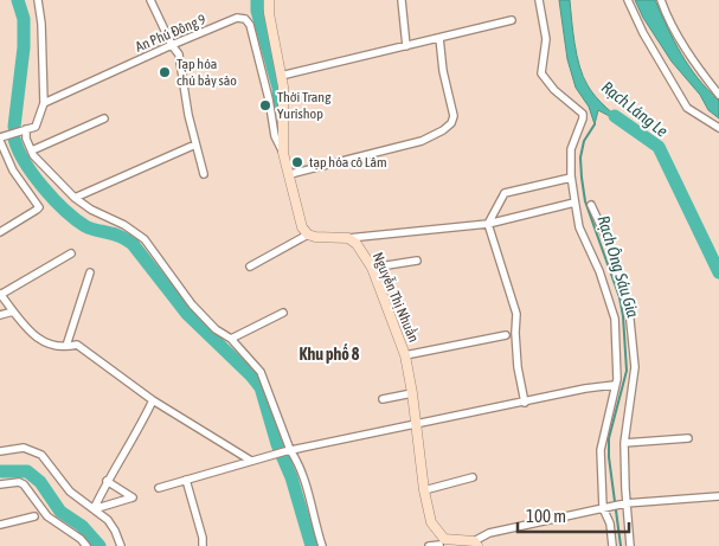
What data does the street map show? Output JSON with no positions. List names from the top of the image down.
{
  "streets": {
    "street": ["An Phú Đông 9", "Nguyễn Thị Nhuần"]
  },
  "districts": ["Khu phố 8"],
  "water": ["Rạch Láng Le", "Rạch Ông Sáu Gia"],
  "places": ["Tạp hóa chú bảy sào", "Thời Trang Yurishop", "tạp hóa cô Lâm"],
  "scale_bar": "100 m"
}
